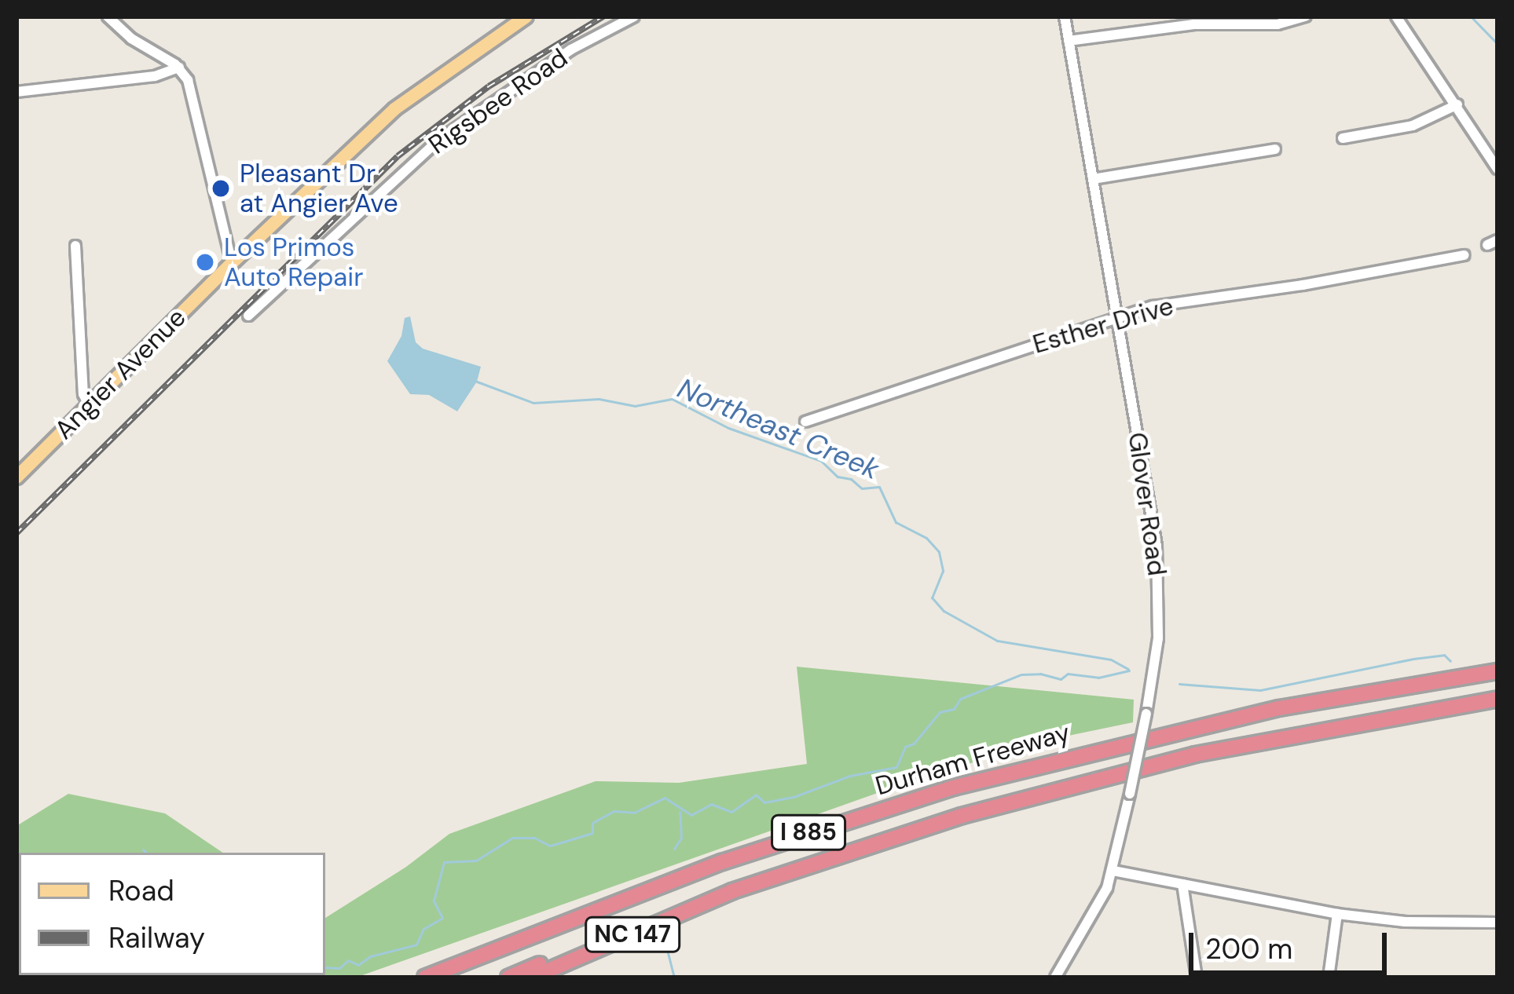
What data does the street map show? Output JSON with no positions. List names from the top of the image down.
{
  "streets": {
    "highway": ["Durham Freeway", "I 885", "NC 147"],
    "main road": ["Angier Avenue"],
    "street": ["Rigsbee Road", "Esther Drive", "Glover Road"]
  },
  "crossings": [
    ["Esther Drive", "Glover Road"],
    ["Durham Freeway", "I 885"]
  ],
  "water": ["Northeast Creek"],
  "places": ["Pleasant Dr at Angier Ave", "Los Primos Auto Repair"],
  "legend": ["Road", "Railway"],
  "scale_bar": "200 m"
}
